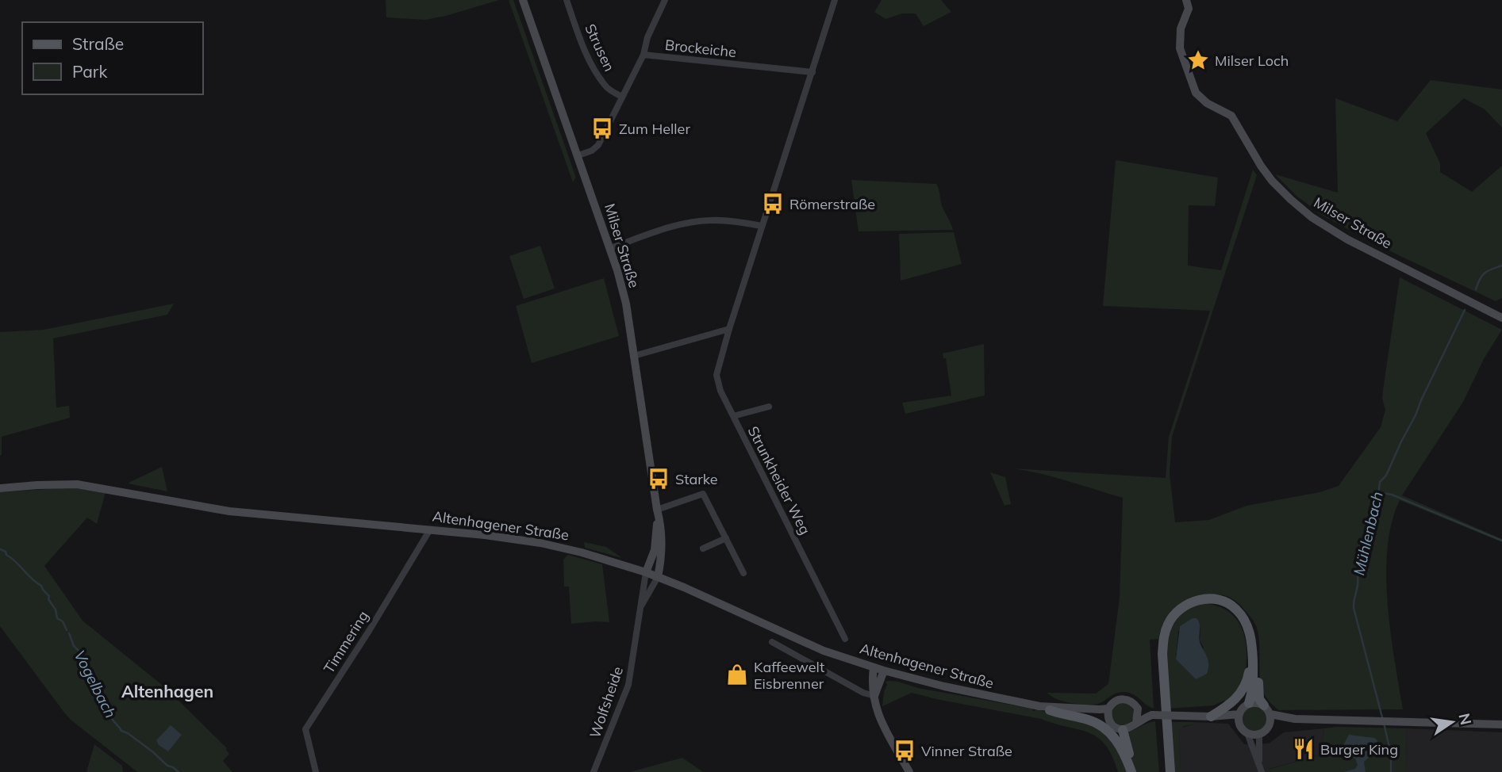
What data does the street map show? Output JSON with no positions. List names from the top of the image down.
{
  "streets": {
    "main road": ["Milser Straße", "Altenhagener Straße"],
    "street": [
      "Strusen",
      "Brockeiche",
      "Strunkheider Weg",
      "Timmering",
      "Wolfsheide"
    ]
  },
  "crossings": [
    ["Strusen", "Brockeiche"],
    ["Brockeiche", "Milser Straße"],
    ["Milser Straße", "Altenhagener Straße"],
    ["Milser Straße", "Wolfsheide"],
    ["Altenhagener Straße", "Timmering"],
    ["Altenhagener Straße", "Wolfsheide"]
  ],
  "districts": ["Altenhagen"],
  "water": ["Mühlenbach", "Vogelbach"],
  "places": {
    "place": ["Milser Loch"],
    "bus stop": [
      "Zum Heller",
      "Römerstraße",
      "Starke",
      "Vinner Straße"
    ],
    "shop": ["Kaffeewelt Eisbrenner"],
    "restaurant": ["Burger King"]
  },
  "legend": ["Straße", "Park"],
  "north": "right"
}
